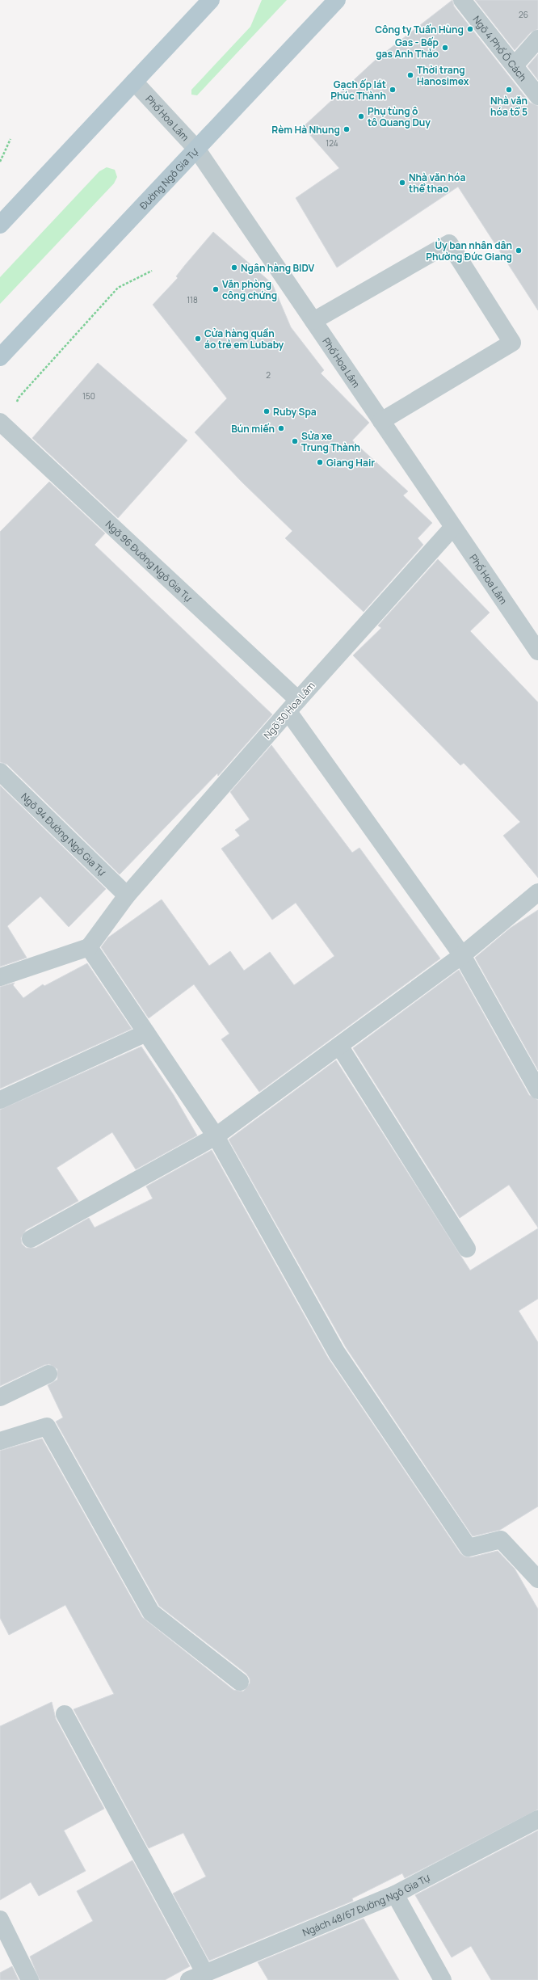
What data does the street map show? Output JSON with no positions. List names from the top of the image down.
{
  "streets": {
    "main road": ["Đường Ngô Gia Tự"],
    "street": [
      "Ngõ 4 Phố Ô Cách",
      "Phố Hoa Lâm",
      "Ngõ 96 Đường Ngô Gia Tự",
      "Ngõ 30 Hoa Lâm",
      "Ngõ 94 Đường Ngô Gia Tự",
      "Ngách 48/67 Đường Ngô Gia Tự"
    ]
  },
  "crossings": [
    ["Phố Hoa Lâm", "Đường Ngô Gia Tự"],
    ["Phố Hoa Lâm", "Ngõ 30 Hoa Lâm"],
    ["Ngõ 96 Đường Ngô Gia Tự", "Ngõ 30 Hoa Lâm"],
    ["Ngõ 30 Hoa Lâm", "Ngõ 94 Đường Ngô Gia Tự"]
  ],
  "places": [
    "Công ty Tuấn Hùng",
    "Gas - Bếp gas Anh Thảo",
    "Thời trang Hanosimex",
    "Gạch ốp lát Phúc Thành",
    "Nhà văn hóa tổ 5",
    "Phụ tùng ô tô Quang Duy",
    "Rèm Hà Nhung",
    "Nhà văn hóa thể thao",
    "Ủy ban nhân dân Phường Đức Giang",
    "Ngân hàng BIDV",
    "Văn phòng công chứng",
    "Cửa hàng quần áo trẻ em Lubaby",
    "Ruby Spa",
    "Bún miến",
    "Sửa xe Trung Thành",
    "Giang Hair"
  ],
  "house_numbers": [
    "26",
    "124",
    "118",
    "2",
    "150"
  ]
}
